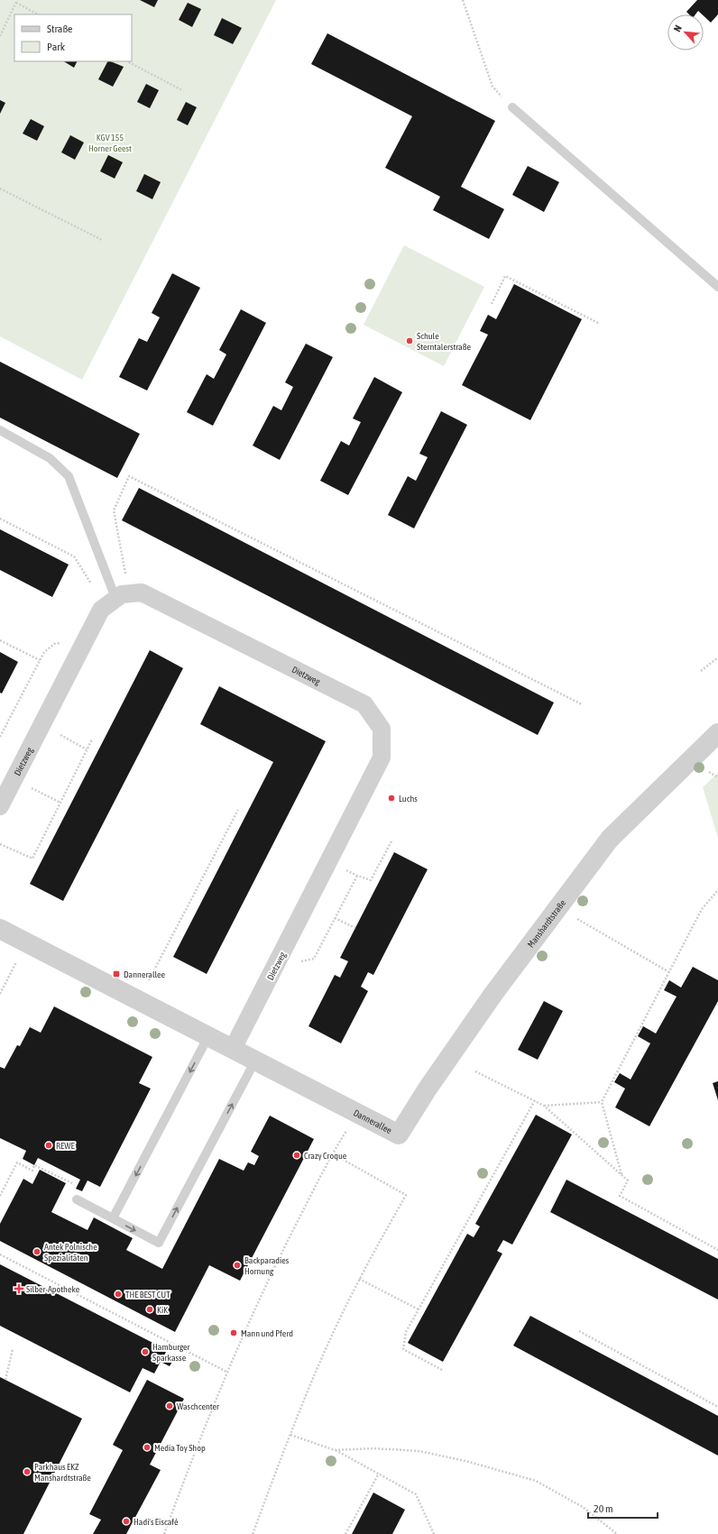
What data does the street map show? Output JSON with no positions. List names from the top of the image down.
{
  "streets": {
    "street": ["Dietzweg", "Manshardtstraße", "Dannerallee"]
  },
  "crossings": [
    ["Dietzweg", "Dannerallee"],
    ["Manshardtstraße", "Dannerallee"]
  ],
  "parks": ["KGV 155 Horner Geest"],
  "places": {
    "other": [
      "Schule Sterntalerstraße",
      "Luchs",
      "REWE",
      "Crazy Croque",
      "Antek Polnische Spezialitäten",
      "Backparadies Hornung",
      "THE BEST CUT",
      "KiK",
      "Mann und Pferd",
      "Hamburger Sparkasse",
      "Waschcenter",
      "Media Toy Shop",
      "Parkhaus EKZ Manshardtstraße",
      "Hadi´s Eiscafé"
    ],
    "transit": ["Dannerallee"],
    "health": ["Silber-Apotheke"]
  },
  "legend": ["Straße", "Park"],
  "scale_bar": "20 m",
  "north": "top left"
}
